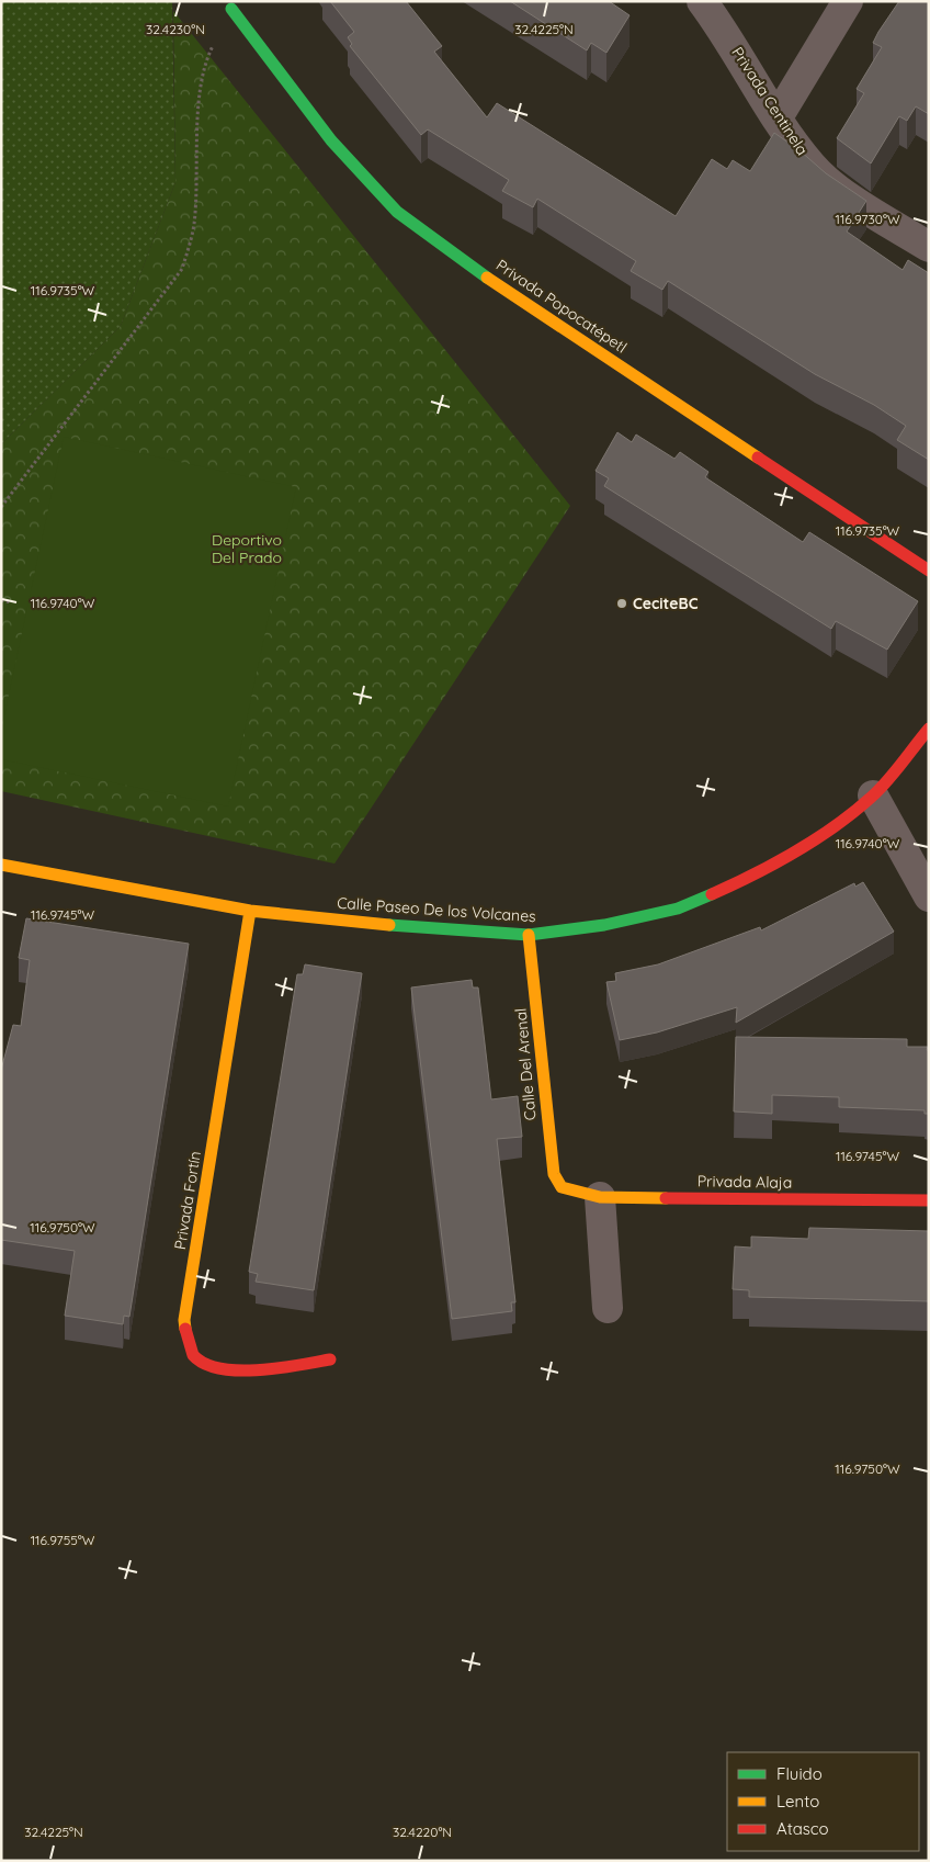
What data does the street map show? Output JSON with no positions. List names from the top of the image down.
{
  "streets": {
    "street": [
      "Privada Centinela",
      "Privada Popocatépetl",
      "Calle Paseo De los Volcanes",
      "Calle Del Arenal",
      "Privada Alaja",
      "Privada Fortín"
    ]
  },
  "crossings": [
    ["Calle Paseo De los Volcanes", "Calle Del Arenal"],
    ["Calle Paseo De los Volcanes", "Privada Fortín"],
    ["Calle Del Arenal", "Privada Alaja"]
  ],
  "parks": ["Deportivo Del Prado"],
  "places": ["CeciteBC"],
  "legend": ["Fluido", "Lento", "Atasco"],
  "coordinates": [
    "32.4230°N",
    "32.4225°N",
    "116.9730°W",
    "116.9735°W",
    "116.9740°W",
    "116.9745°W",
    "116.9750°W",
    "116.9755°W",
    "32.4220°N"
  ]
}
